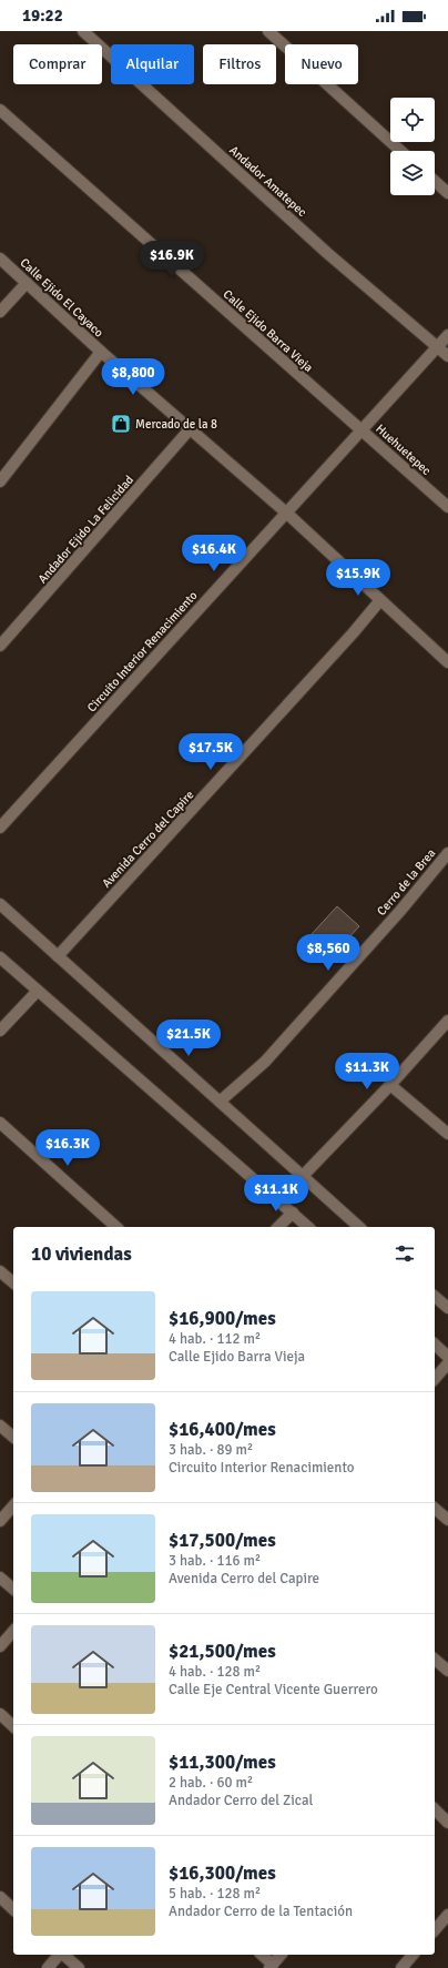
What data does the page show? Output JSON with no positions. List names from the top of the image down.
{
  "streets": {
    "street": [
      "Andador Amatepec",
      "Calle Ejido El Cayaco",
      "Calle Ejido Barra Vieja",
      "Huehuetepec",
      "Andador Ejido La Felicidad",
      "Circuito Interior Renacimiento",
      "Avenida Cerro del Capire",
      "Cerro de la Brea"
    ]
  },
  "crossings": [
    ["Andador Amatepec", "Circuito Interior Renacimiento"],
    ["Calle Ejido El Cayaco", "Andador Ejido La Felicidad"],
    ["Calle Ejido El Cayaco", "Circuito Interior Renacimiento"],
    ["Calle Ejido El Cayaco", "Avenida Cerro del Capire"],
    ["Calle Ejido Barra Vieja", "Huehuetepec"],
    ["Calle Ejido Barra Vieja", "Circuito Interior Renacimiento"],
    ["Huehuetepec", "Circuito Interior Renacimiento"]
  ],
  "places": {
    "shop": ["Mercado de la 8"]
  },
  "page": {
    "status": "19:22",
    "chip": [
      "Comprar",
      "Alquilar",
      "Filtros",
      "Nuevo"
    ],
    "price": [
      "$16.9K",
      "$8,800",
      "$16.4K",
      "$15.9K",
      "$17.5K",
      "$8,560",
      "$21.5K",
      "$11.3K",
      "$16.3K",
      "$11.1K"
    ],
    "heading": "10 viviendas",
    "list": [
      {
        "name": "$16,900/mes",
        "note": "4 hab. · 112 m² · Calle Ejido Barra Vieja"
      },
      {
        "name": "$16,400/mes",
        "note": "3 hab. · 89 m² · Circuito Interior Renacimiento"
      },
      {
        "name": "$17,500/mes",
        "note": "3 hab. · 116 m² · Avenida Cerro del Capire"
      },
      {
        "name": "$21,500/mes",
        "note": "4 hab. · 128 m² · Calle Eje Central Vicente Guerrero"
      },
      {
        "name": "$11,300/mes",
        "note": "2 hab. · 60 m² · Andador Cerro del Zical"
      },
      {
        "name": "$16,300/mes",
        "note": "5 hab. · 128 m² · Andador Cerro de la Tentación"
      }
    ]
  }
}
